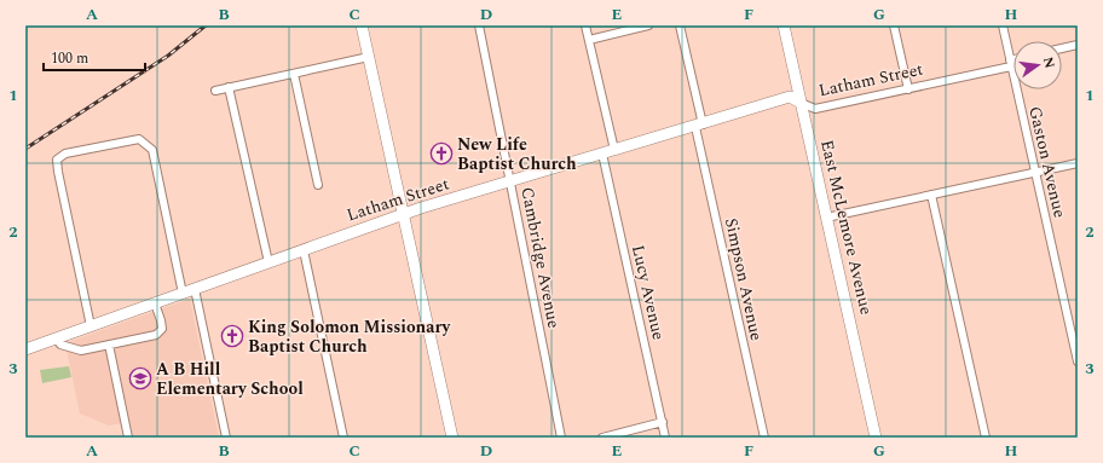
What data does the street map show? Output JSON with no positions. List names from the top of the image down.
{
  "streets": {
    "street": [
      "Latham Street",
      "Gaston Avenue",
      "East McLemore Avenue",
      "Cambridge Avenue",
      "Simpson Avenue",
      "Lucy Avenue"
    ]
  },
  "crossings": [
    ["Latham Street", "Gaston Avenue"],
    ["Latham Street", "East McLemore Avenue"],
    ["Latham Street", "Cambridge Avenue"],
    ["Latham Street", "Simpson Avenue"],
    ["Latham Street", "Lucy Avenue"]
  ],
  "places": {
    "church": ["New Life Baptist Church", "King Solomon Missionary Baptist Church"],
    "school or university": ["A B Hill Elementary School"]
  },
  "scale_bar": "100 m",
  "north": "right",
  "grid": {
    "columns": [
      "A",
      "B",
      "C",
      "D",
      "E",
      "F",
      "G",
      "H"
    ],
    "rows": ["1", "2", "3"]
  }
}
